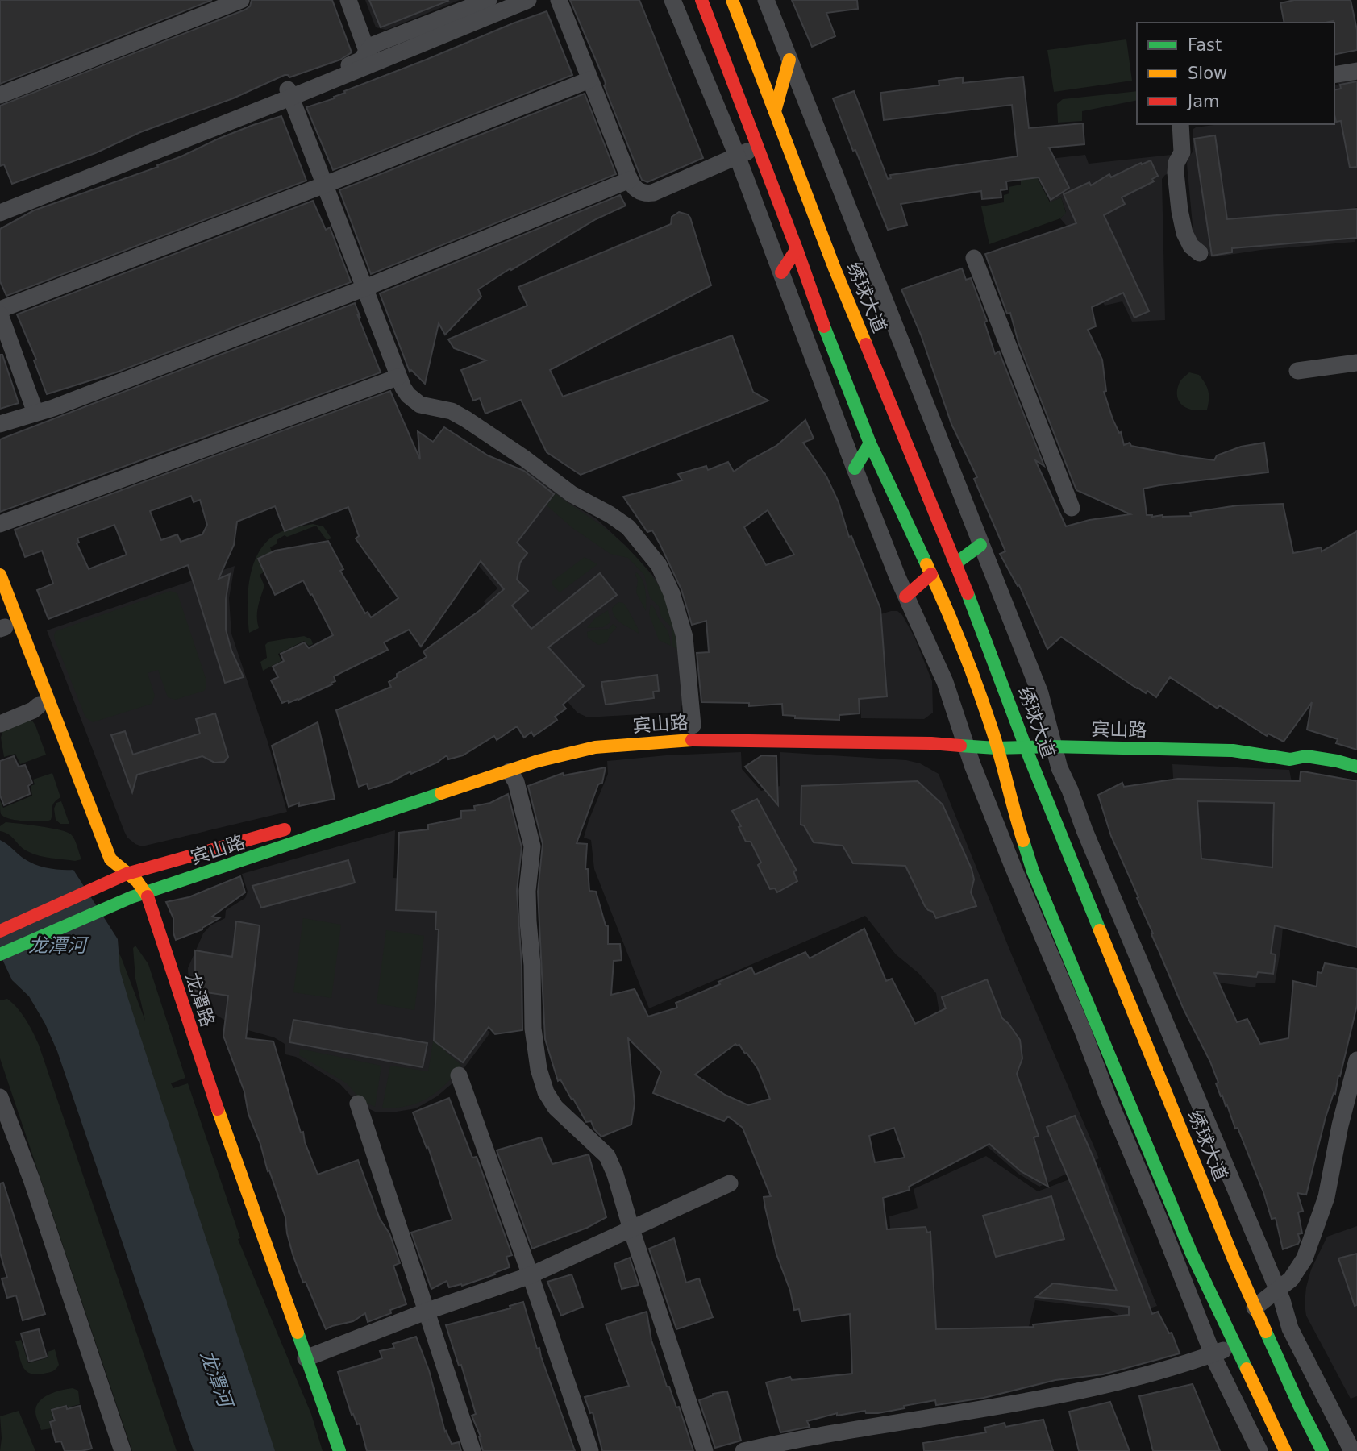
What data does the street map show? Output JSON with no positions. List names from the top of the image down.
{
  "streets": {
    "main road": ["绣球大道", "宾山路", "龙潭路"]
  },
  "crossings": [
    ["绣球大道", "宾山路"],
    ["宾山路", "龙潭路"]
  ],
  "water": ["龙潭河"],
  "legend": ["Fast", "Slow", "Jam"]
}
